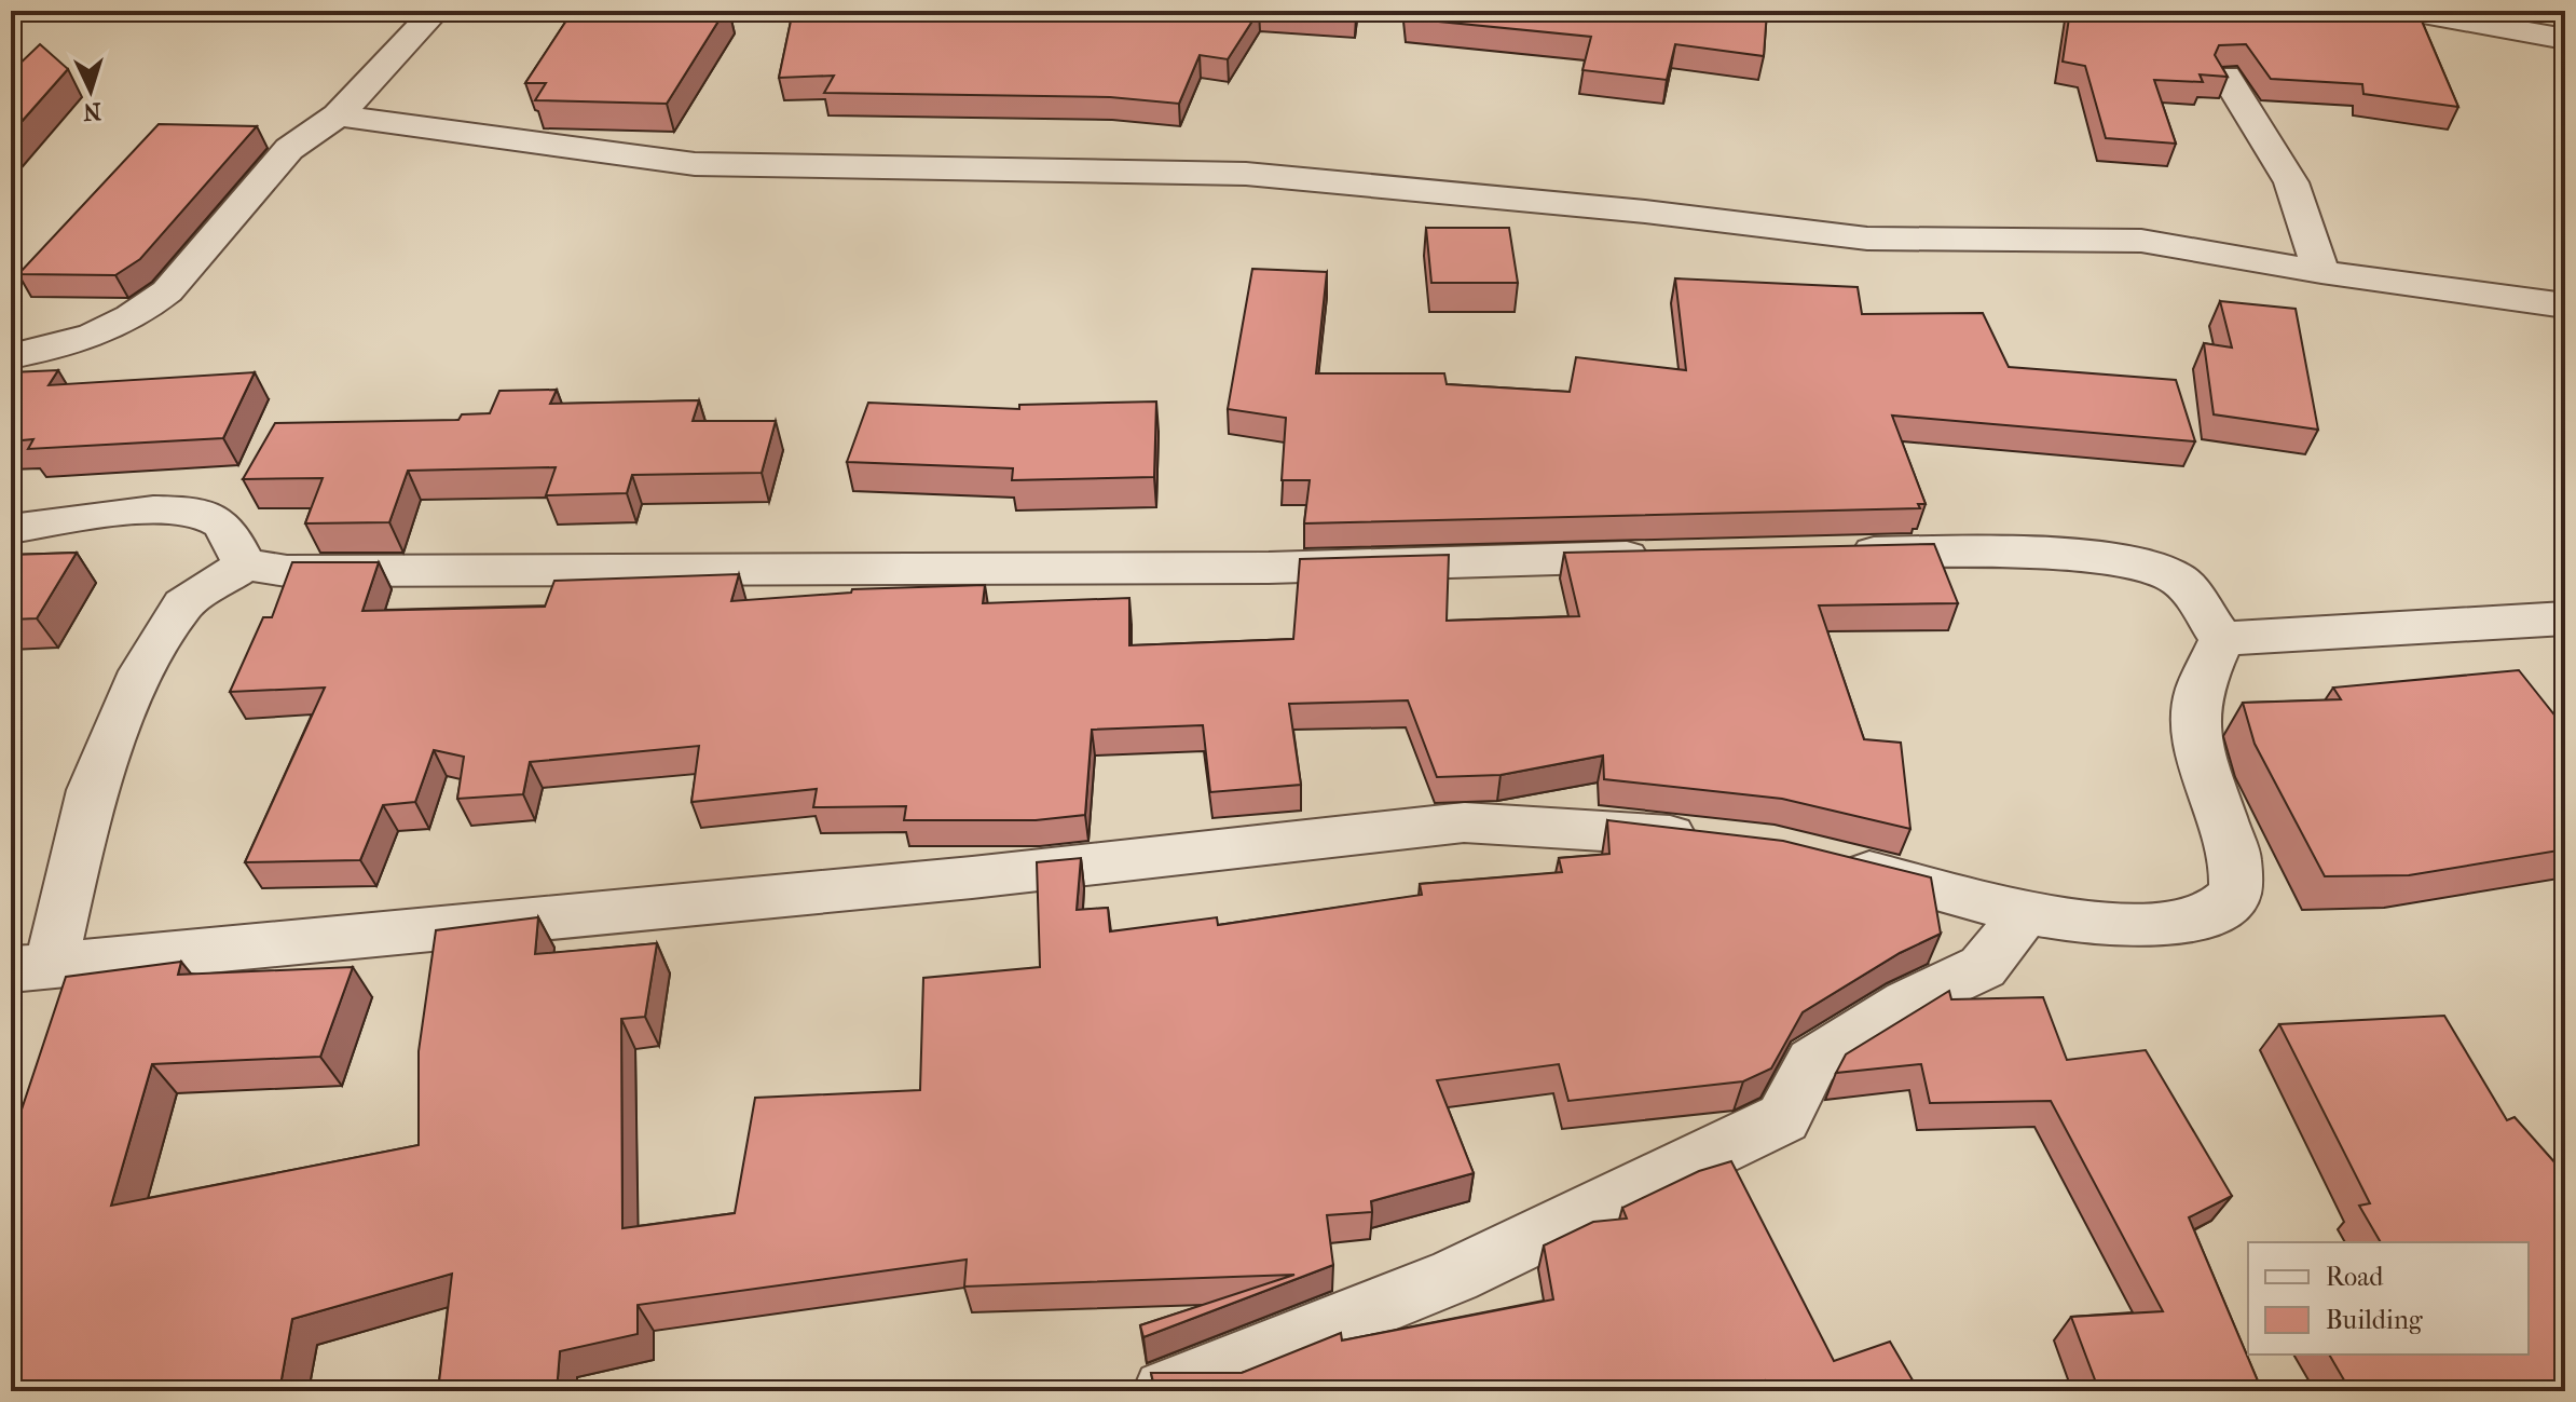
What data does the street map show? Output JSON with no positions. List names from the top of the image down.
{
  "legend": ["Road", "Building"],
  "north": "bottom"
}
